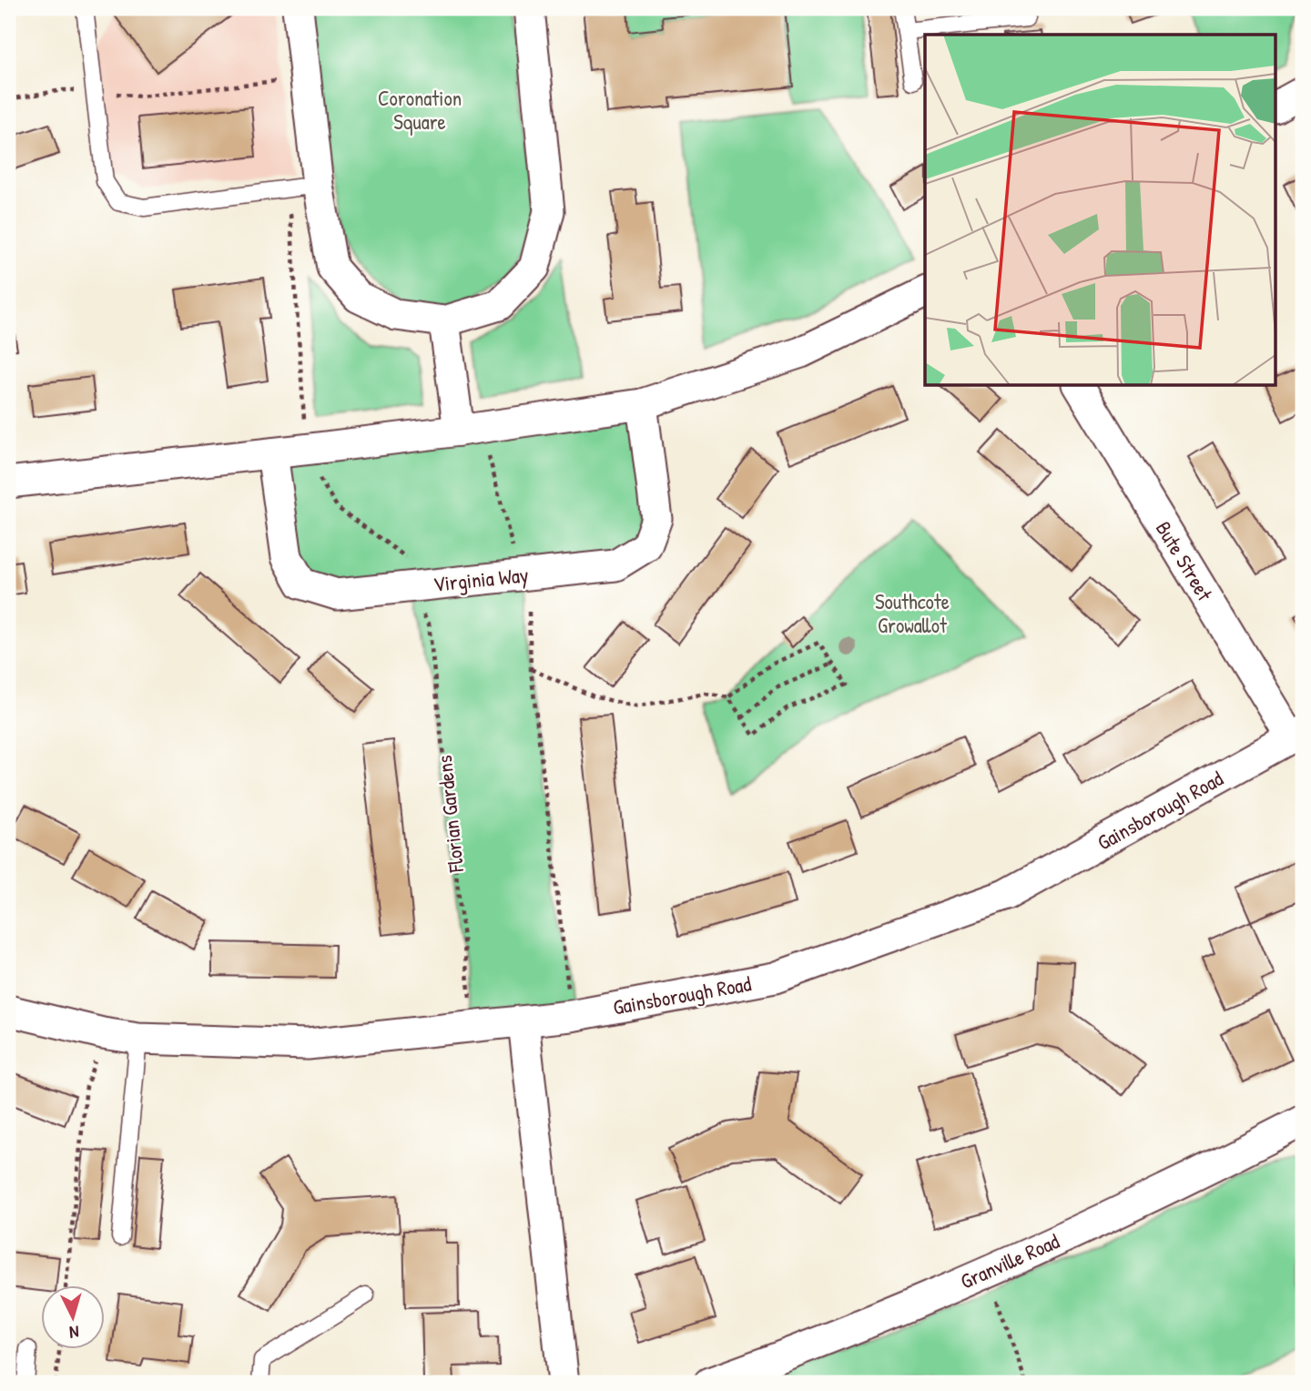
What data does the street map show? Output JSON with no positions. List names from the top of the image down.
{
  "streets": {
    "street": [
      "Bute Street",
      "Virginia Way",
      "Gainsborough Road",
      "Granville Road"
    ],
    "path": ["Florian Gardens"]
  },
  "crossings": [
    ["Bute Street", "Gainsborough Road"],
    ["Gainsborough Road", "Florian Gardens"]
  ],
  "parks": ["Coronation Square", "Southcote Growallot"],
  "north": "bottom"
}
